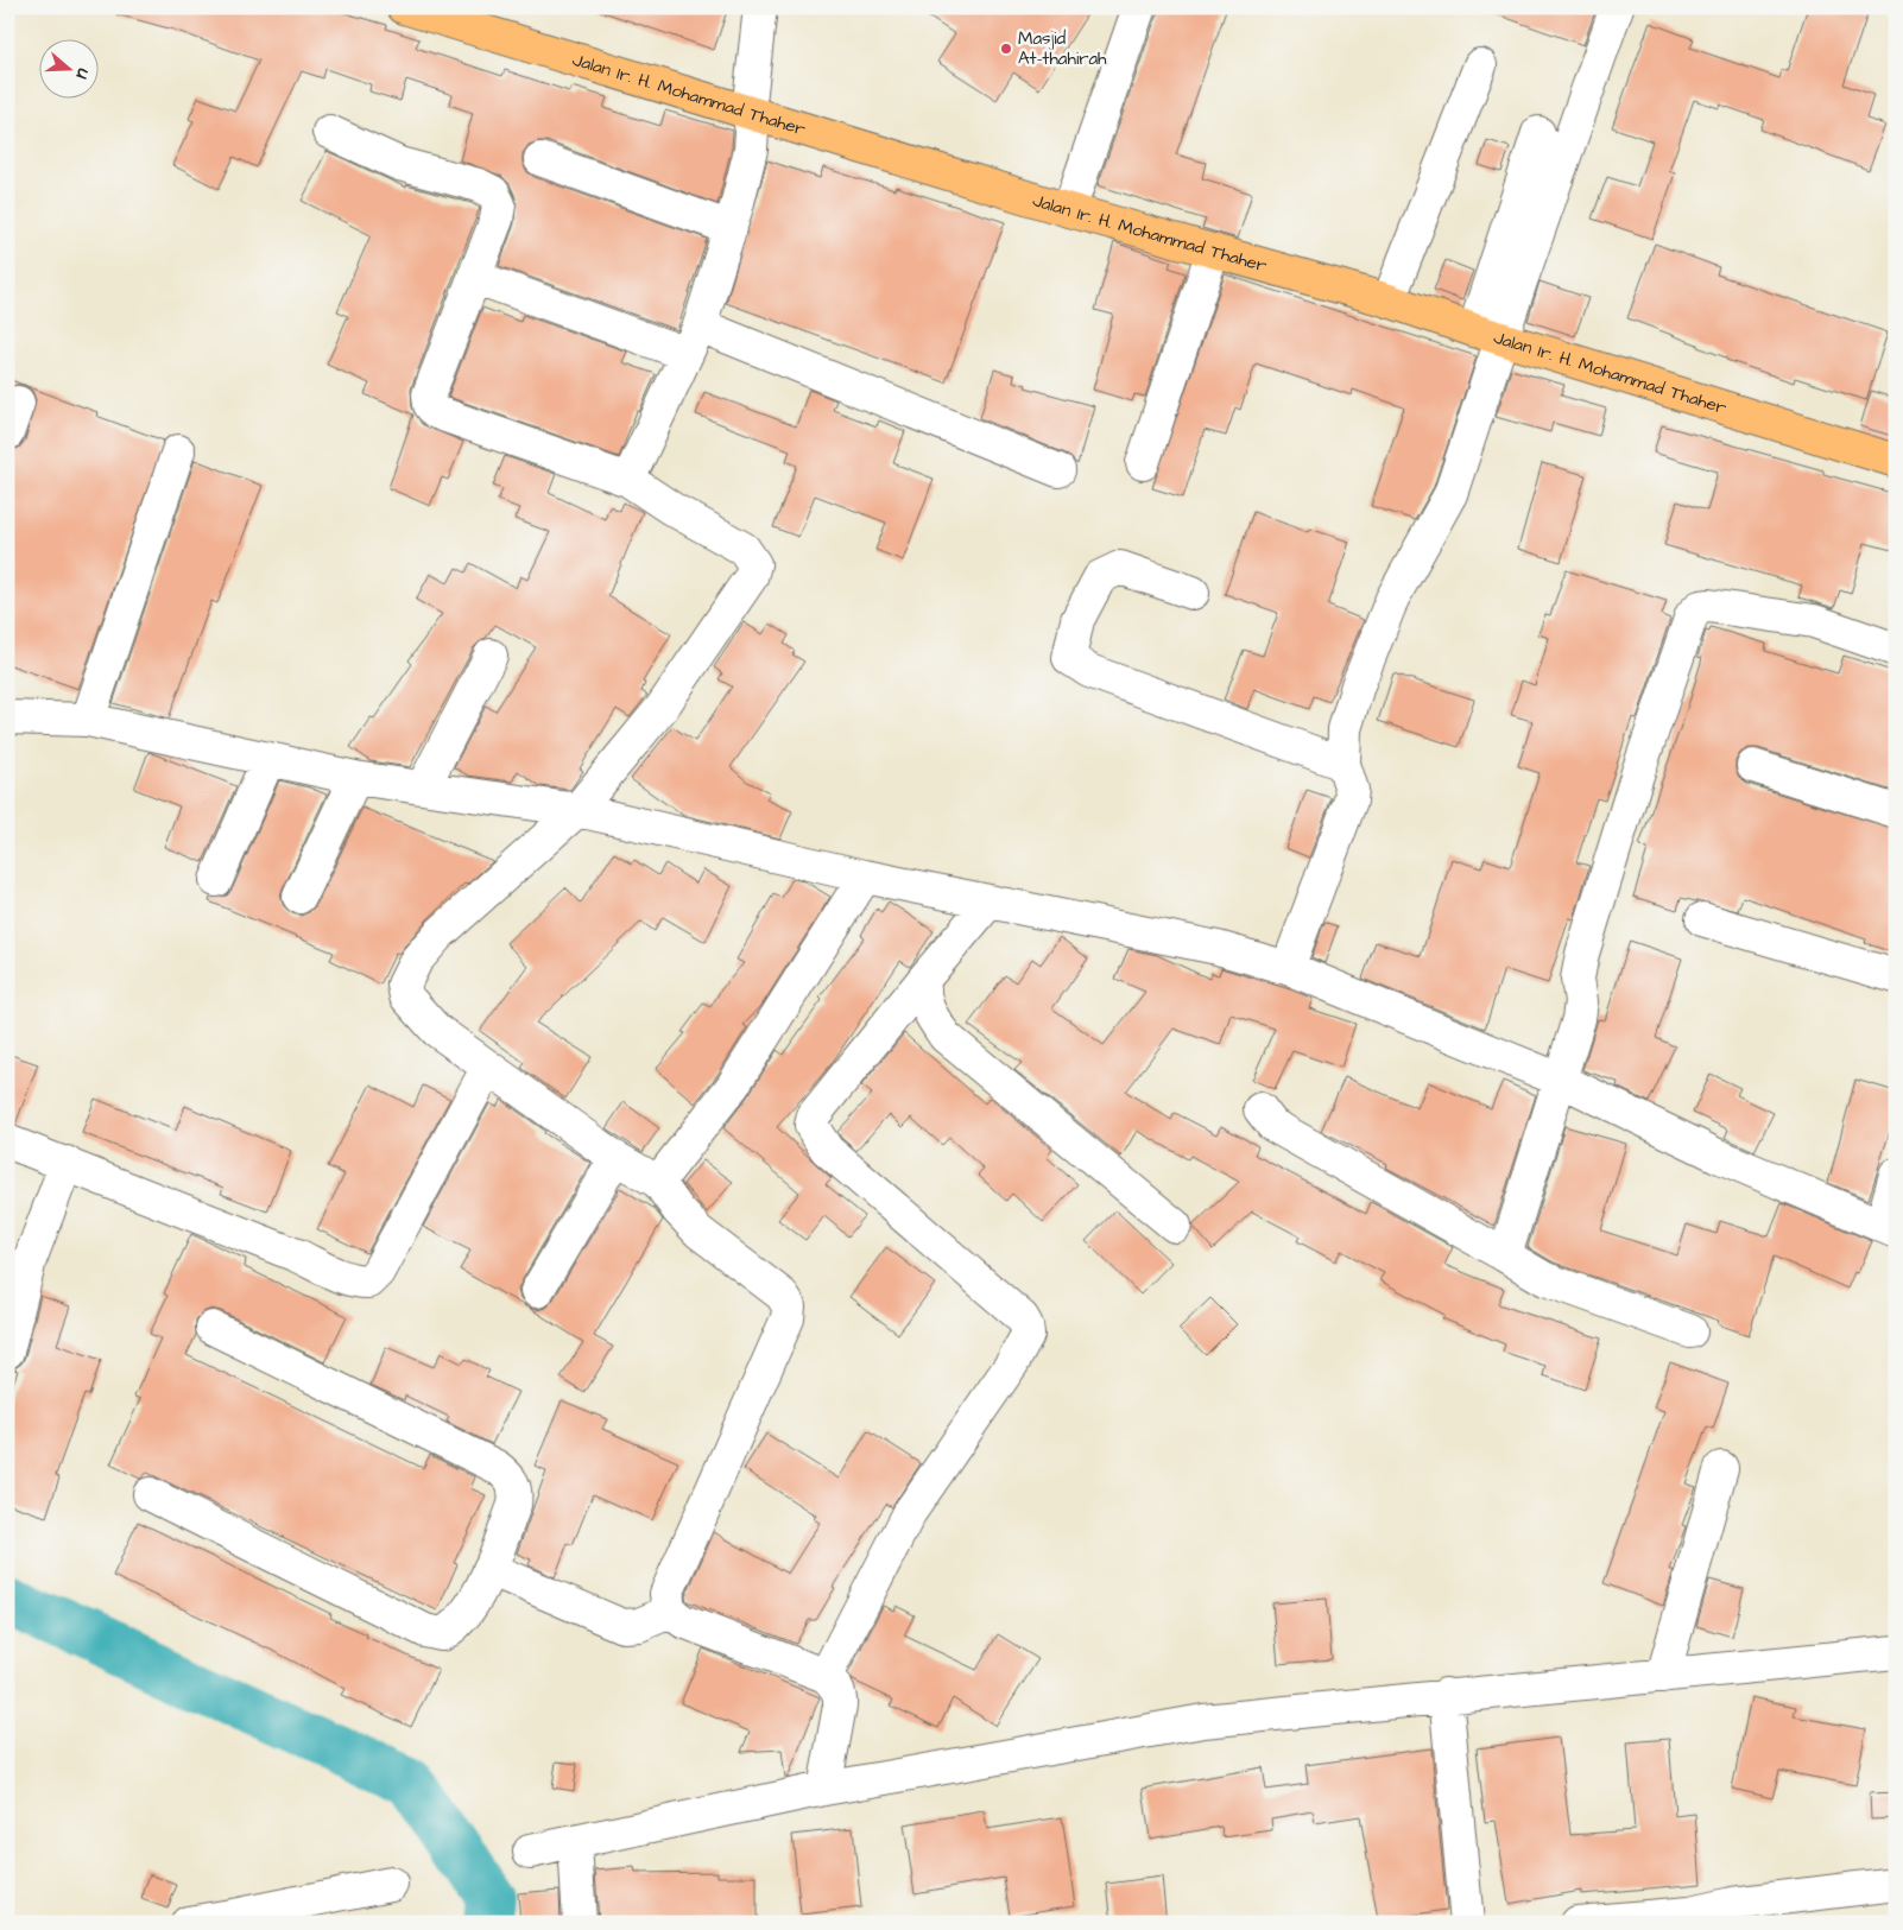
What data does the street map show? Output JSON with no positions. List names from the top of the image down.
{
  "streets": {
    "main road": ["Jalan Ir. H. Mohammad Thaher"]
  },
  "places": ["Masjid At-thahirah"],
  "north": "right"
}
